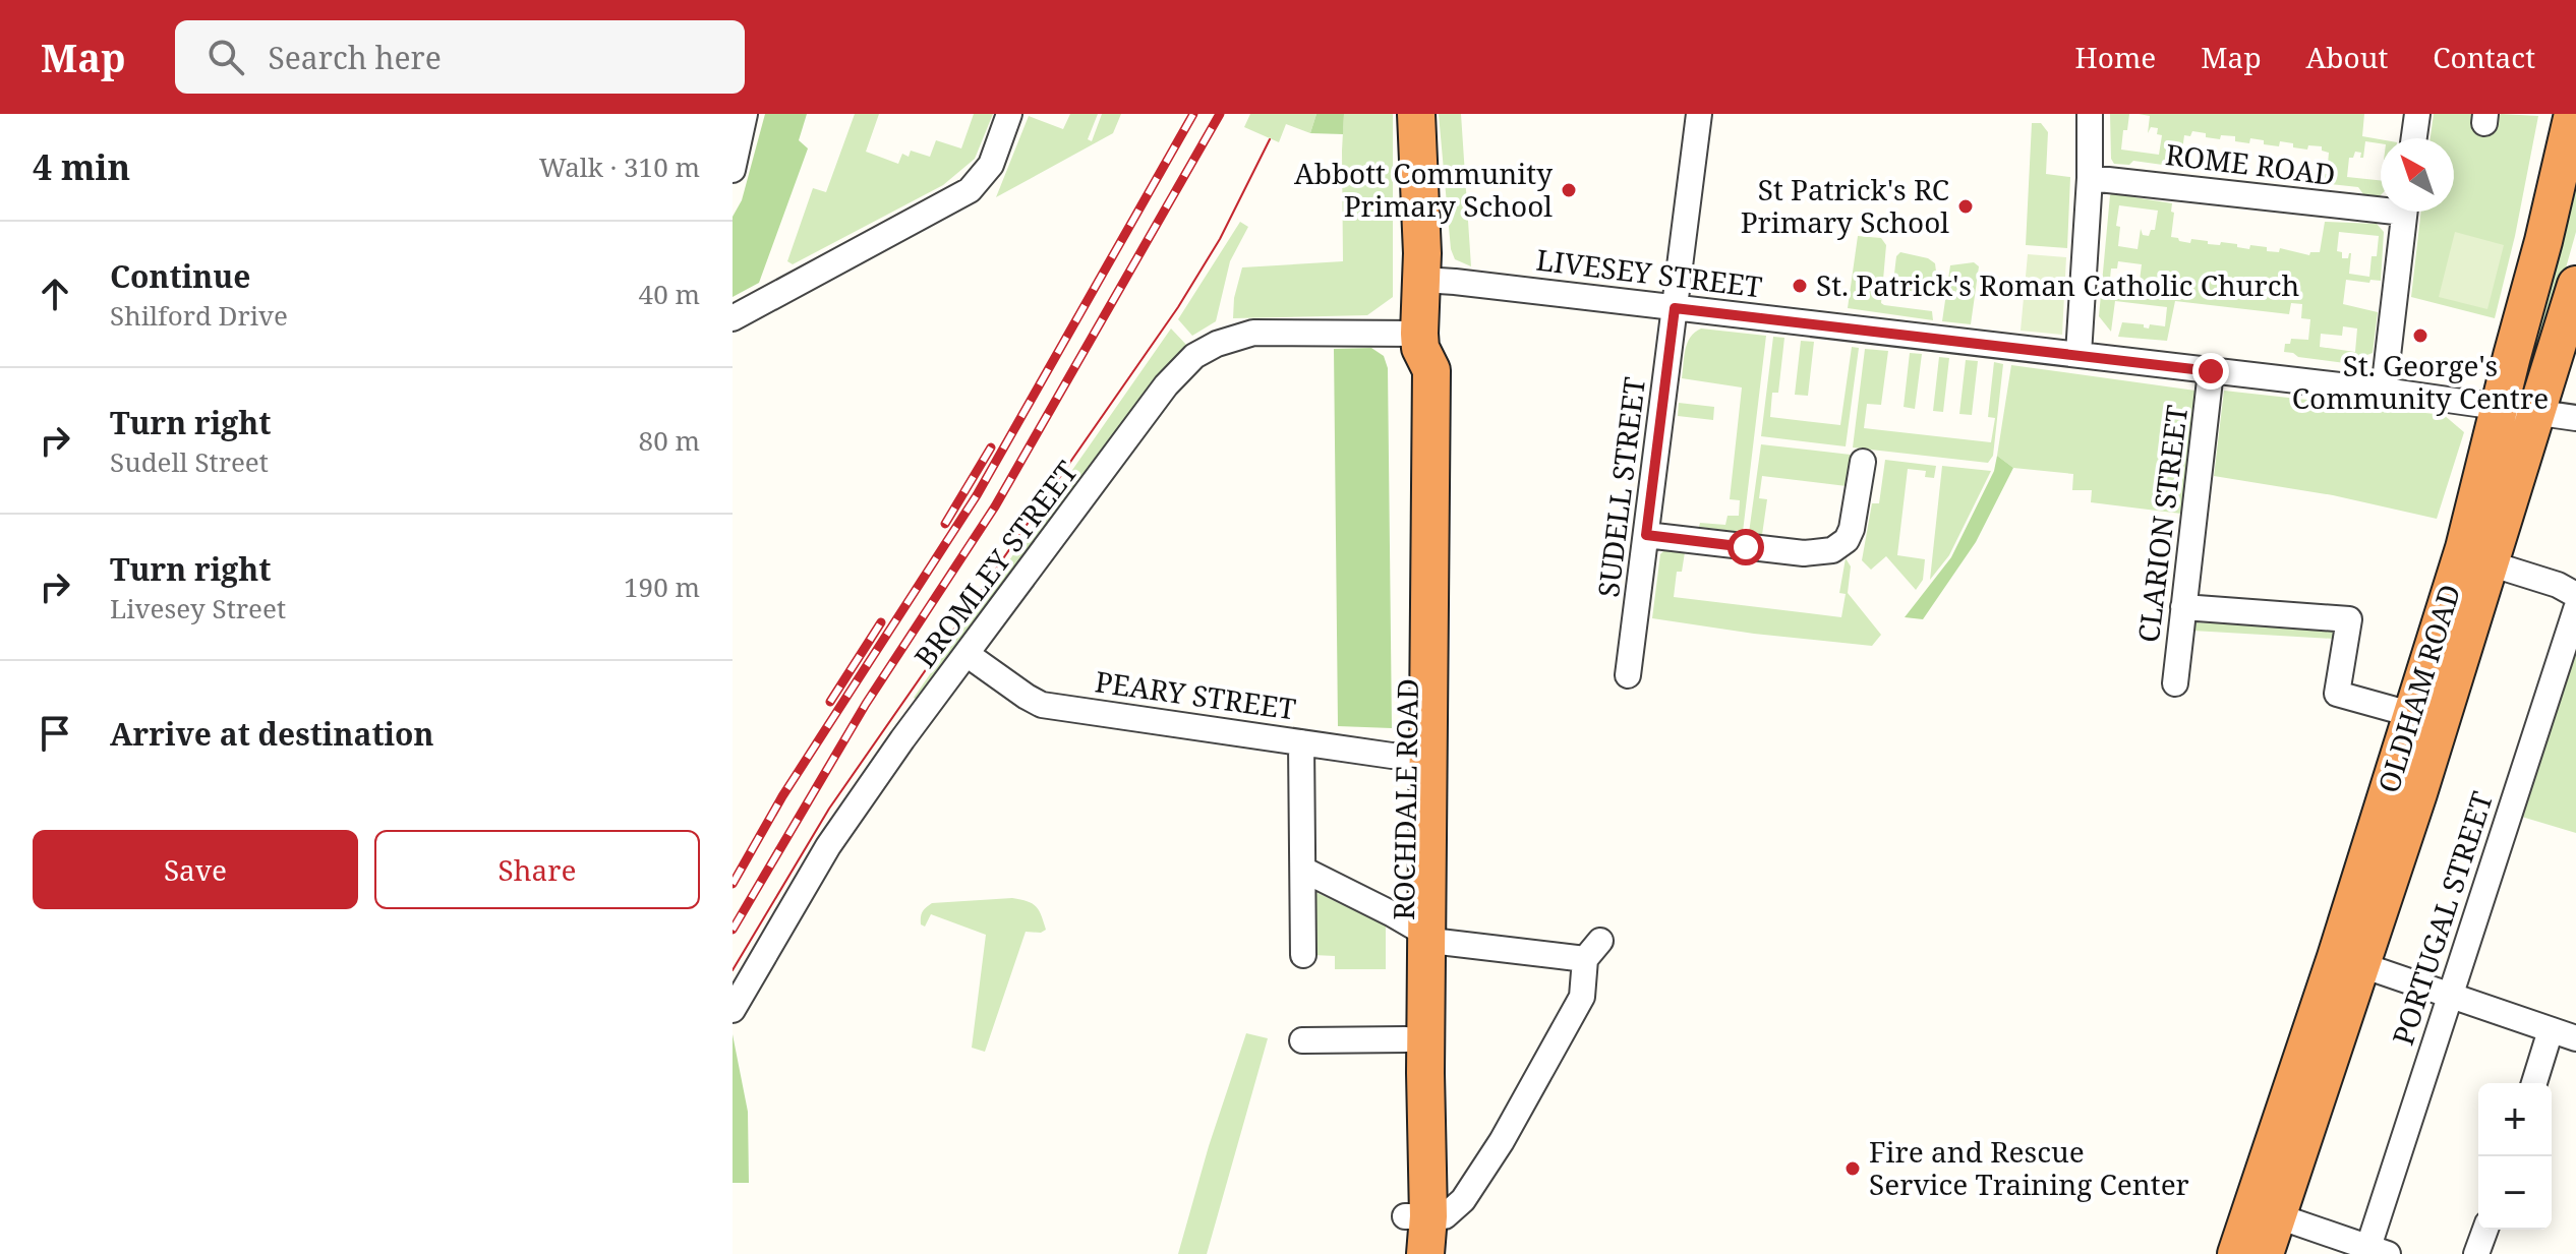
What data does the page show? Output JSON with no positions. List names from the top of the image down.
{
  "streets": {
    "highway": ["OLDHAM ROAD", "ROCHDALE ROAD"],
    "street": [
      "ROME ROAD",
      "LIVESEY STREET",
      "SUDELL STREET",
      "CLARION STREET",
      "BROMLEY STREET",
      "PEARY STREET",
      "PORTUGAL STREET"
    ]
  },
  "crossings": [
    ["LIVESEY STREET", "SUDELL STREET"],
    ["LIVESEY STREET", "CLARION STREET"],
    ["LIVESEY STREET", "OLDHAM ROAD"],
    ["LIVESEY STREET", "ROCHDALE ROAD"],
    ["BROMLEY STREET", "PEARY STREET"],
    ["BROMLEY STREET", "ROCHDALE ROAD"],
    ["PEARY STREET", "ROCHDALE ROAD"]
  ],
  "places": [
    "Abbott Community Primary School",
    "St Patrick's RC Primary School",
    "St. Patrick's Roman Catholic Church",
    "St. George's Community Centre",
    "Fire and Rescue Service Training Center"
  ],
  "north": "top left",
  "page": {
    "header": "Map",
    "search": "Search here",
    "nav": [
      "Home",
      "Map",
      "About",
      "Contact"
    ],
    "heading": ["4 min", "Walk · 310 m"],
    "list": [
      ["Continue", "Shilford Drive", "40 m"],
      ["Turn right", "Sudell Street", "80 m"],
      ["Turn right", "Livesey Street", "190 m"],
      "Arrive at destination"
    ],
    "buttons": ["Save", "Share"],
    "map_buttons": ["+", "−"]
  }
}
